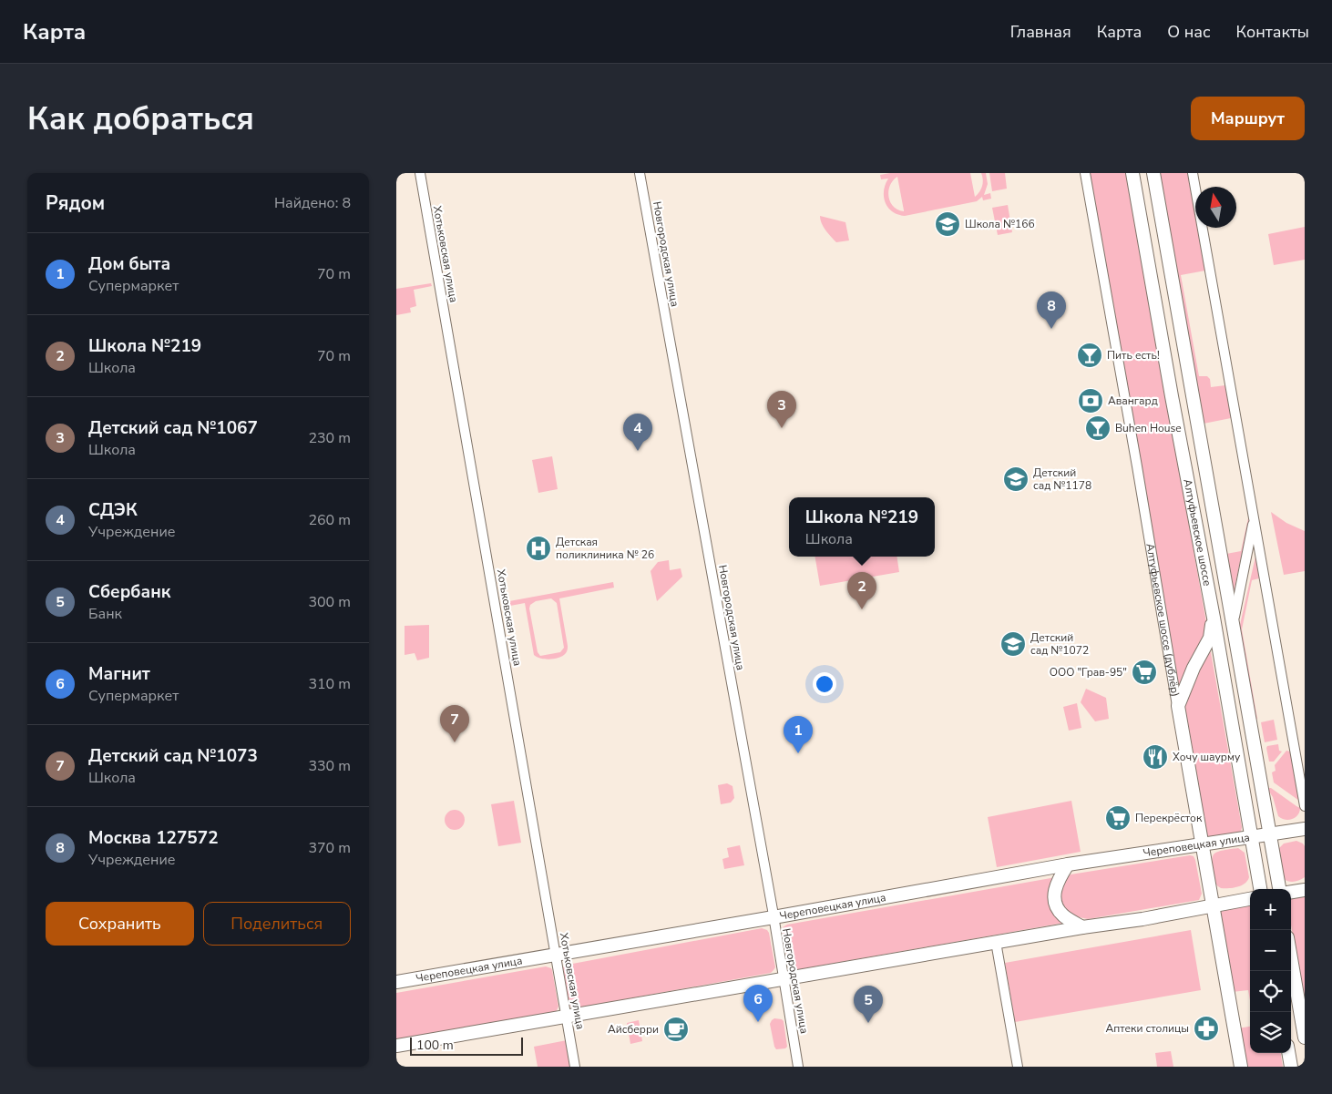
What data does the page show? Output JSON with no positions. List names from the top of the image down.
{
  "streets": {
    "main road": ["Алтуфьевское шоссе", "Алтуфьевское шоссе (дублёр)", "Череповецкая улица"],
    "street": ["Хотьковская улица", "Новгородская улица"]
  },
  "crossings": [
    ["Хотьковская улица", "Череповецкая улица"],
    ["Новгородская улица", "Череповецкая улица"],
    ["Алтуфьевское шоссе", "Череповецкая улица"],
    ["Алтуфьевское шоссе (дублёр)", "Череповецкая улица"]
  ],
  "places": {
    "school or university": ["Школа №166", "Детский сад №1178", "Детский сад №1072"],
    "bar": ["Пить есть!", "Buhen House"],
    "bank": ["Авангард"],
    "hospital": ["Детская поликлиника № 26"],
    "supermarket": ["ООО \"Грав-95\"", "Перекрёсток"],
    "restaurant": ["Хочу шаурму"],
    "pharmacy": ["Аптеки столицы"],
    "cafe": ["Айсберри"]
  },
  "scale_bar": "100 m",
  "north": "top",
  "page": {
    "header": "Карта",
    "nav": [
      "Главная",
      "Карта",
      "О нас",
      "Контакты"
    ],
    "buttons": [
      "Маршрут",
      ["Сохранить", "Поделиться"]
    ],
    "title": "Как добраться",
    "heading": ["Рядом", "Найдено: 8"],
    "list": [
      {
        "mark": "1",
        "name": "Дом быта",
        "note": "Супермаркет",
        "value": "70 m"
      },
      {
        "mark": "2",
        "name": "Школа №219",
        "note": "Школа",
        "value": "70 m"
      },
      {
        "mark": "3",
        "name": "Детский сад №1067",
        "note": "Школа",
        "value": "230 m"
      },
      {
        "mark": "4",
        "name": "СДЭК",
        "note": "Учреждение",
        "value": "260 m"
      },
      {
        "mark": "5",
        "name": "Сбербанк",
        "note": "Банк",
        "value": "300 m"
      },
      {
        "mark": "6",
        "name": "Магнит",
        "note": "Супермаркет",
        "value": "310 m"
      },
      {
        "mark": "7",
        "name": "Детский сад №1073",
        "note": "Школа",
        "value": "330 m"
      },
      {
        "mark": "8",
        "name": "Москва 127572",
        "note": "Учреждение",
        "value": "370 m"
      }
    ],
    "pins": [
      "8",
      "3",
      "4",
      "2",
      "7",
      "1",
      "6",
      "5"
    ],
    "popup": ["Школа №219", "Школа"],
    "map_buttons": ["+", "−"],
    "scale": "100 m"
  }
}
